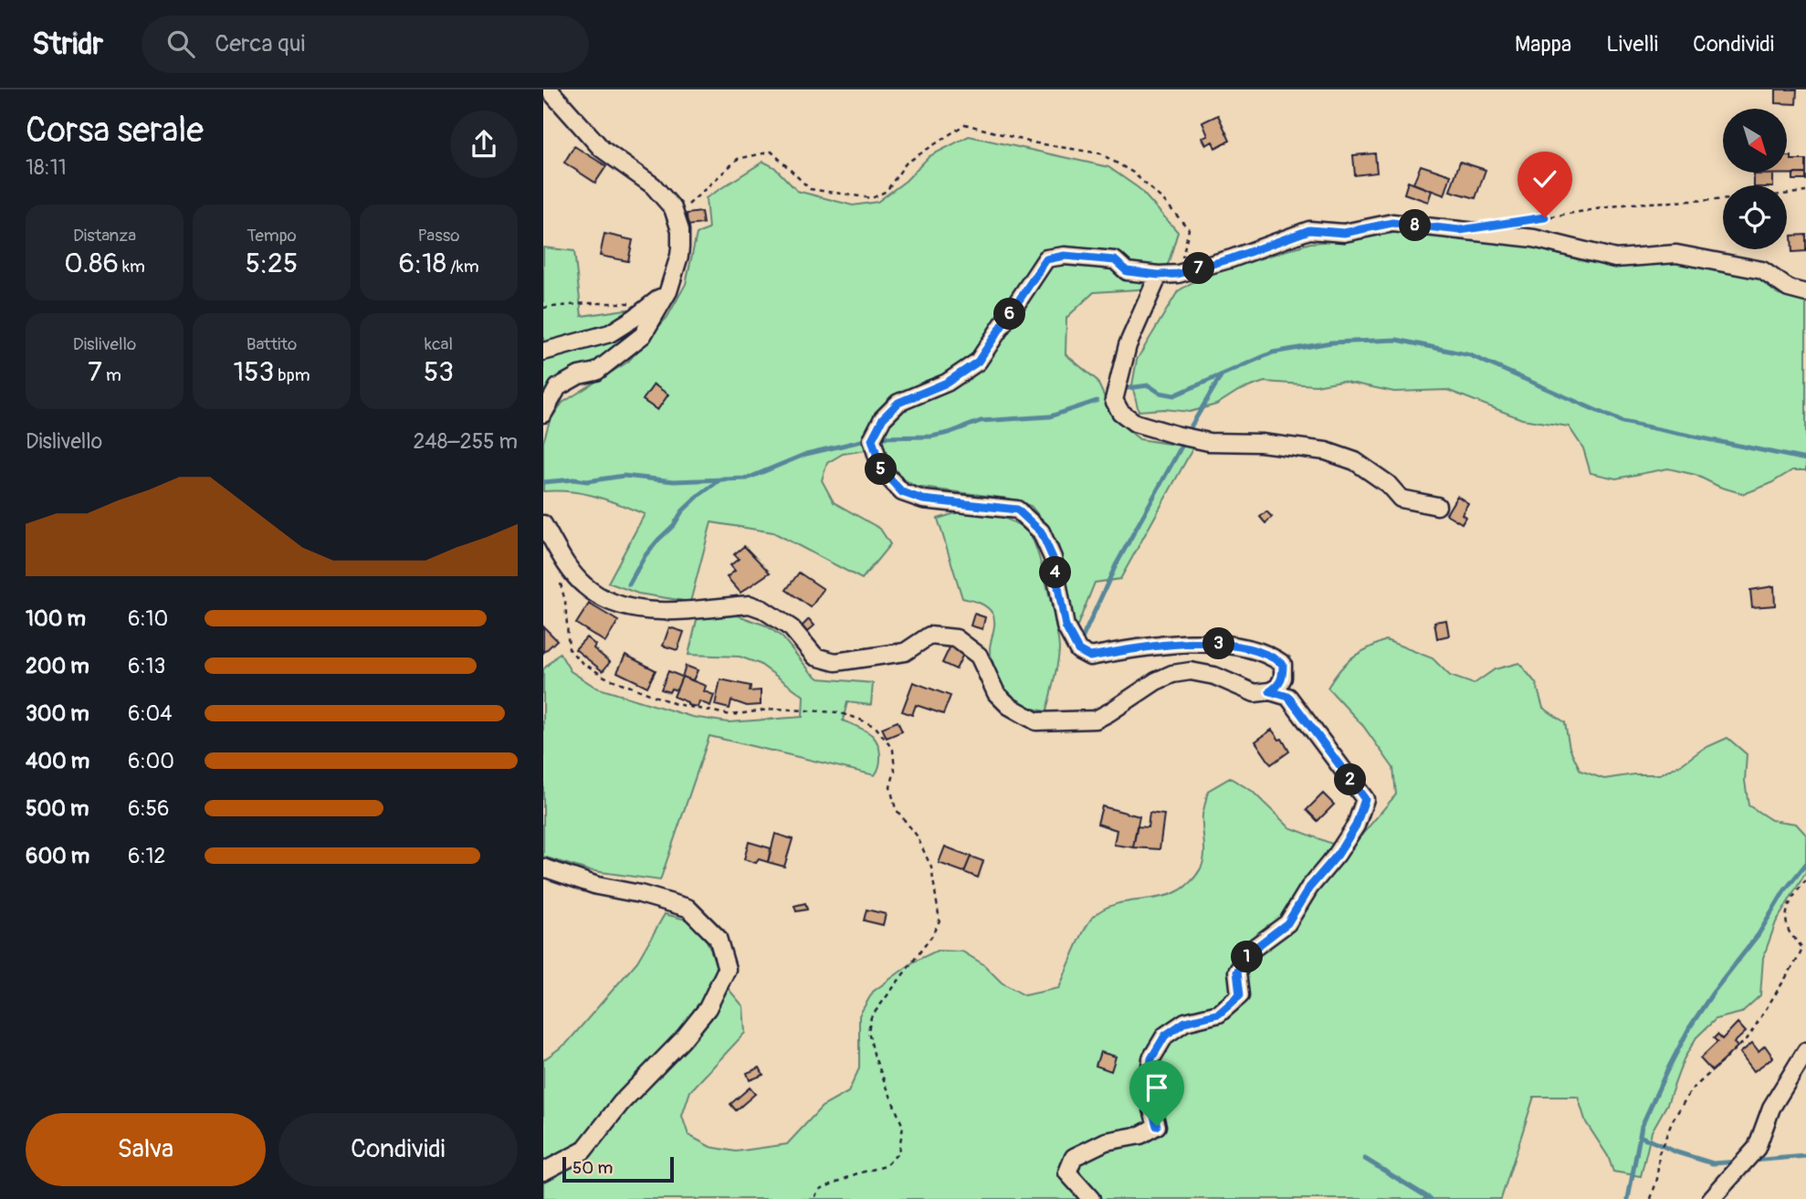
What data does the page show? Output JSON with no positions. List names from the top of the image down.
{
  "scale_bar": "50 m",
  "north": "bottom right",
  "page": {
    "header": "Stridr",
    "search": "Cerca qui",
    "nav": ["Mappa", "Livelli", "Condividi"],
    "heading": ["Corsa serale", "18:11"],
    "stats": [
      ["Distanza", "0.86 km"],
      ["Tempo", "5:25"],
      ["Passo", "6:18 /km"],
      ["Dislivello", "7 m"],
      ["Battito", "153 bpm"],
      ["kcal", "53"]
    ],
    "pins": [
      "8",
      "7",
      "6",
      "5",
      "4",
      "3",
      "2",
      "1"
    ],
    "chart": ["Dislivello", "248–255 m"],
    "list": [
      {
        "name": "100 m",
        "note": "6:10"
      },
      {
        "name": "200 m",
        "note": "6:13"
      },
      {
        "name": "300 m",
        "note": "6:04"
      },
      {
        "name": "400 m",
        "note": "6:00"
      },
      {
        "name": "500 m",
        "note": "6:56"
      },
      {
        "name": "600 m",
        "note": "6:12"
      }
    ],
    "buttons": ["Salva", "Condividi"],
    "scale": "50 m"
  }
}
